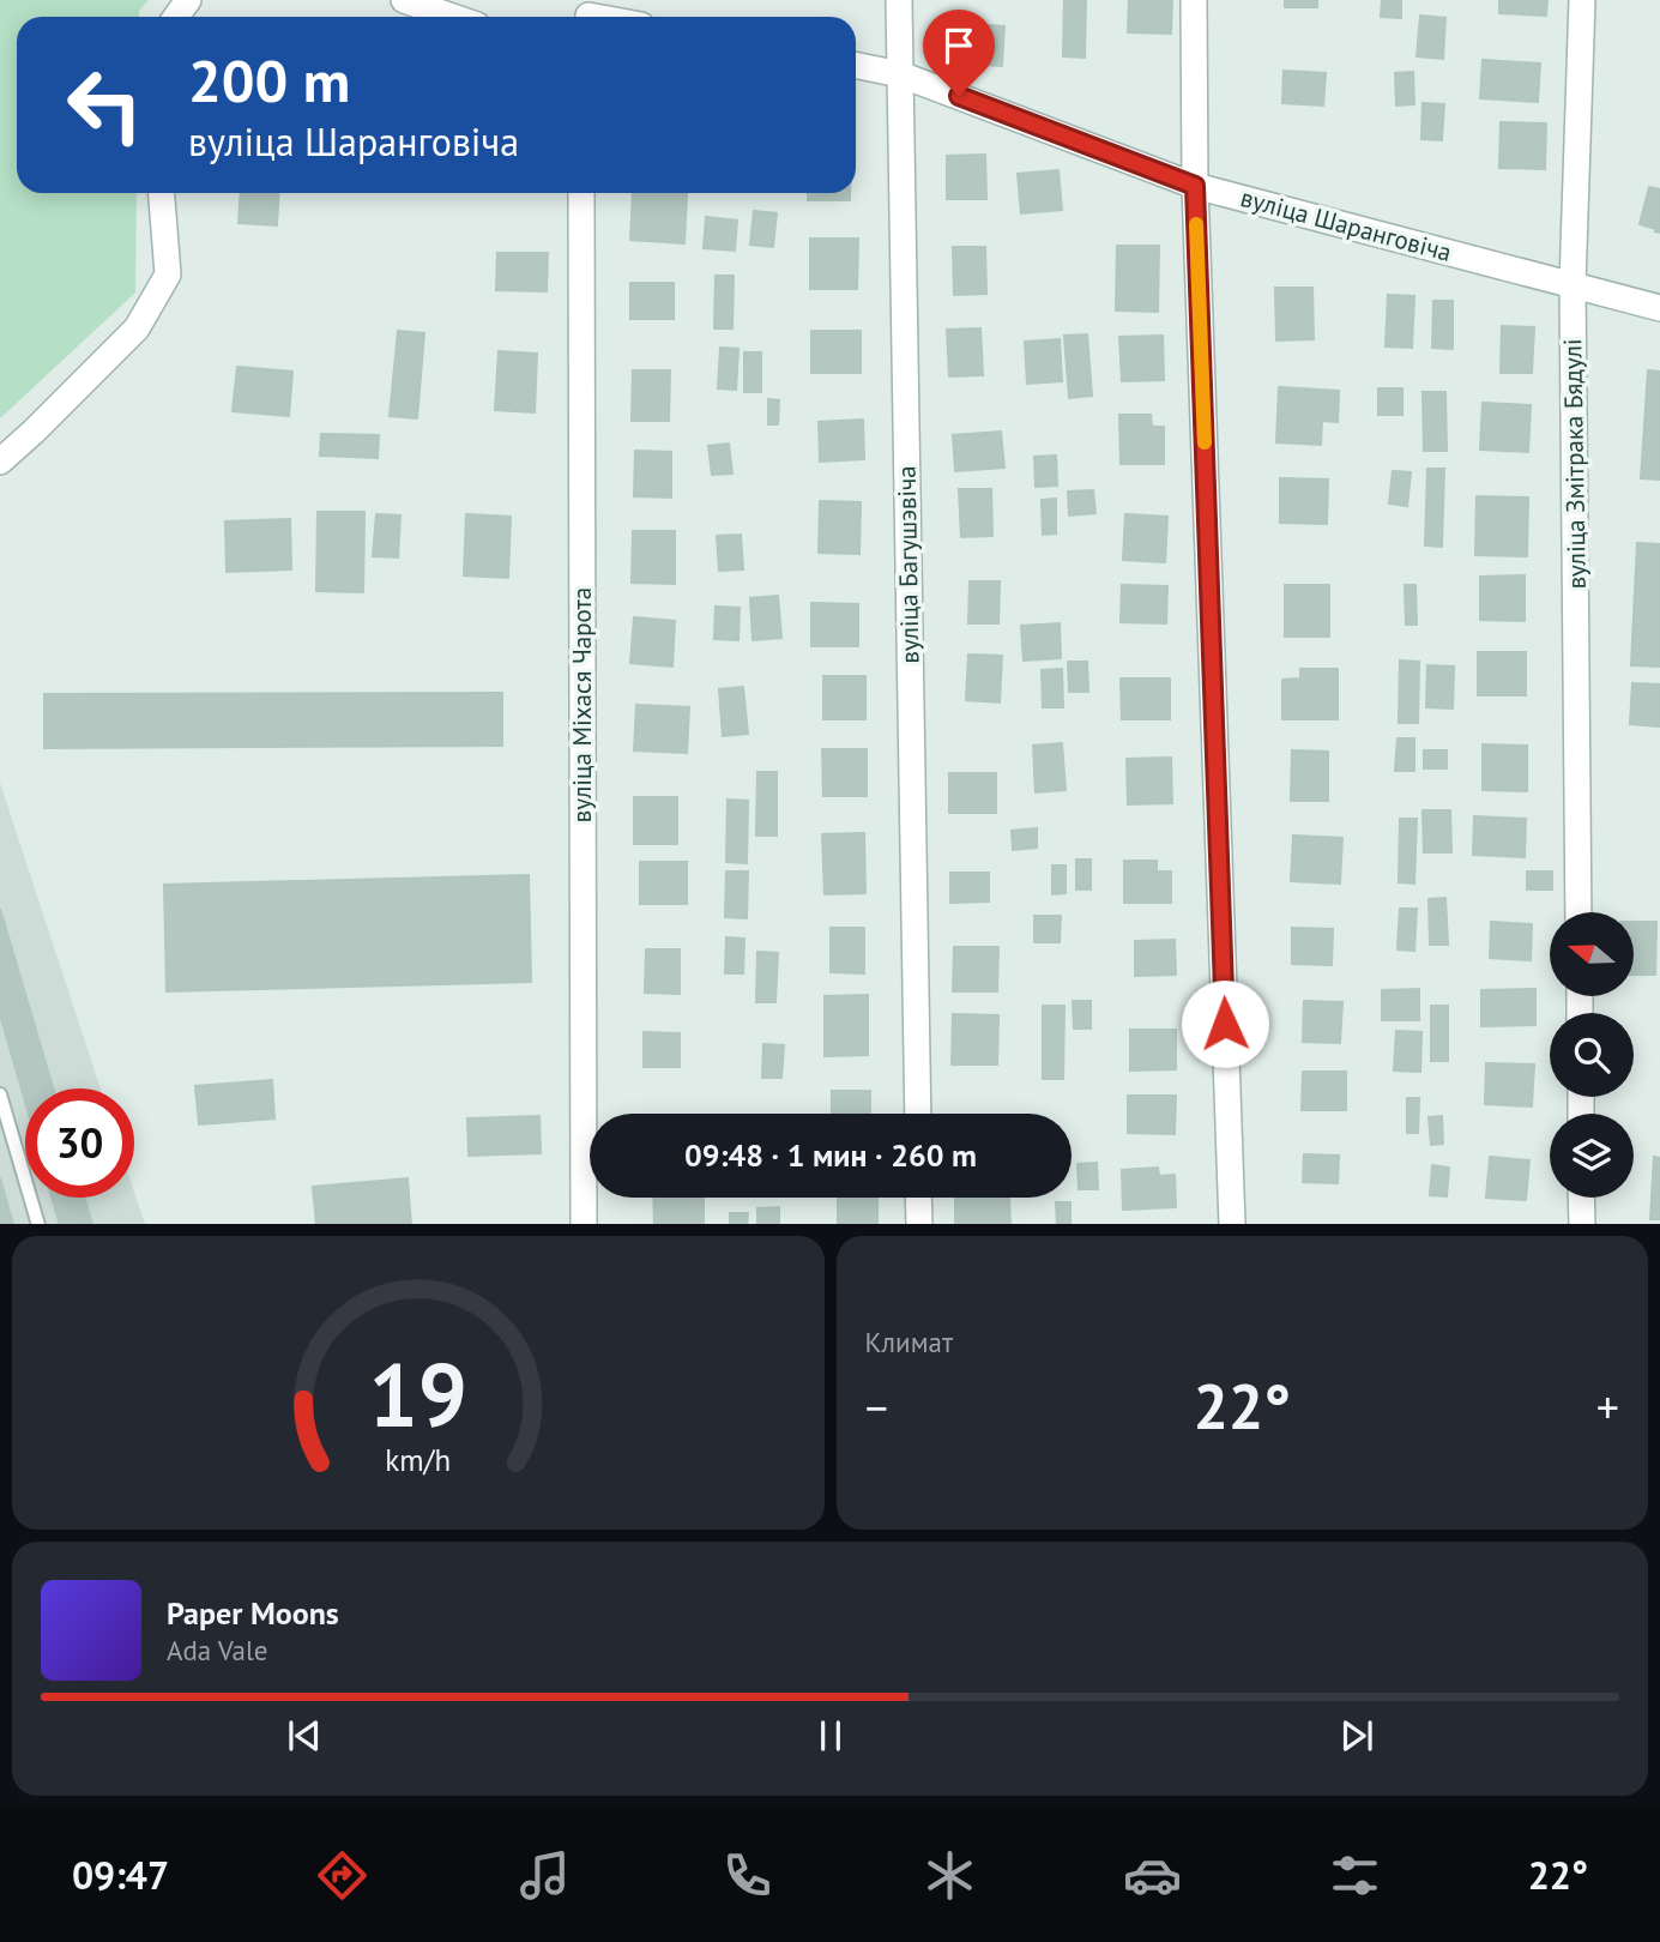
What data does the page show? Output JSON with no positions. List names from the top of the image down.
{
  "streets": {
    "street": [
      "вуліца Шаранговіча",
      "вуліца Змітрака Бядулі",
      "вуліца Багушэвіча",
      "вуліца Міхася Чарота"
    ]
  },
  "crossings": [
    ["вуліца Шаранговіча", "вуліца Змітрака Бядулі"],
    ["вуліца Шаранговіча", "вуліца Багушэвіча"]
  ],
  "north": "left",
  "page": {
    "turn": ["200 m", "вуліца Шаранговіча"],
    "limit": "30",
    "trip": "09:48 · 1 мин · 260 m",
    "tile": "Климат",
    "heat": ["−", "22°", "+"],
    "song": ["Paper Moons", "Ada Vale"],
    "tabs": ["09:47", "22°"],
    "gauge": ["19", "km/h"]
  }
}
